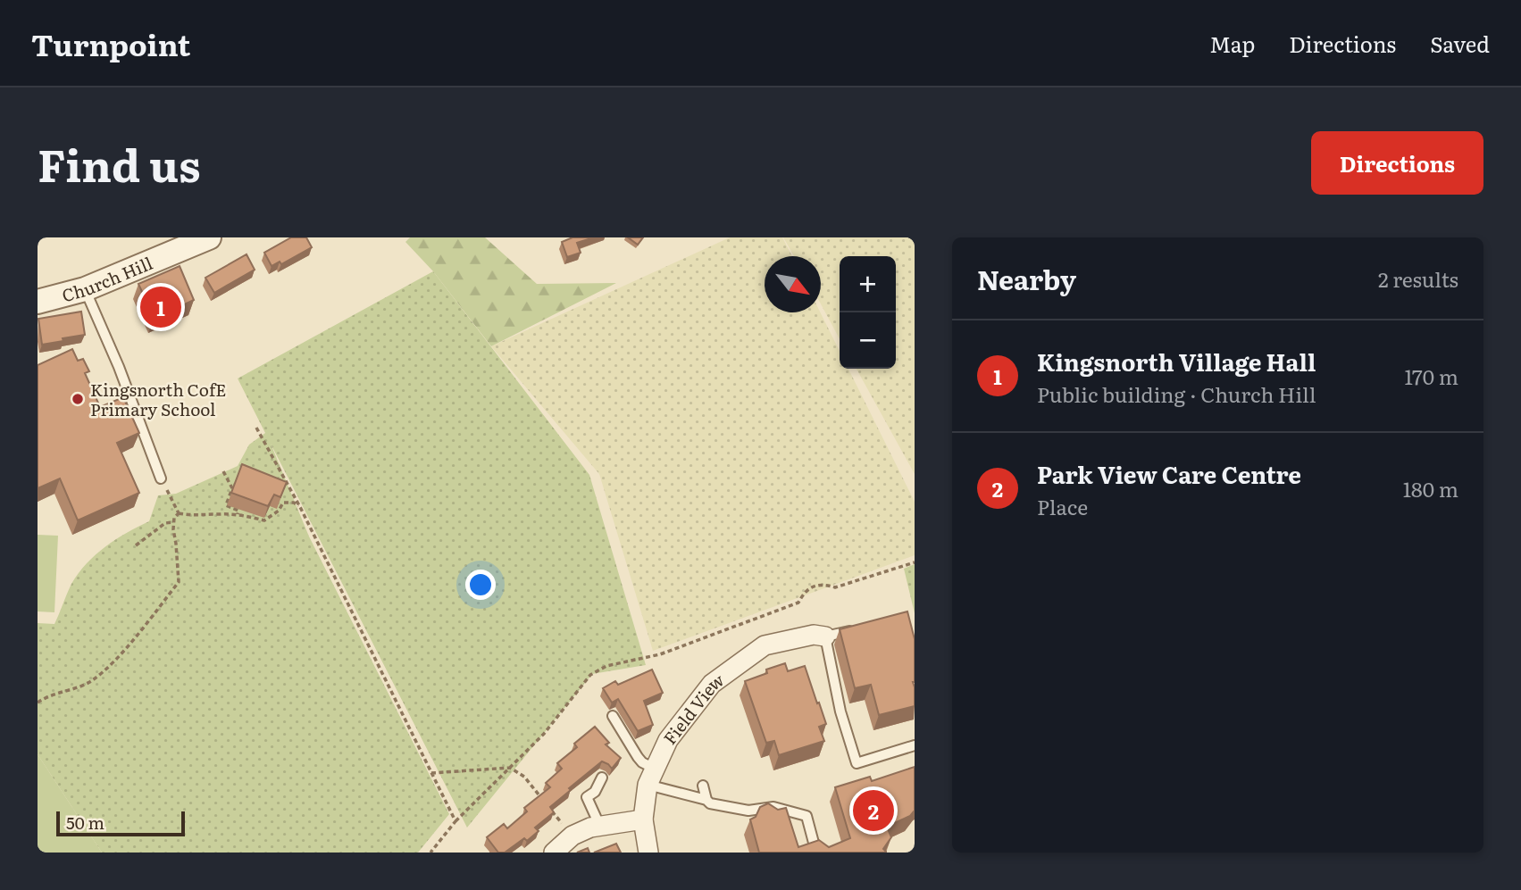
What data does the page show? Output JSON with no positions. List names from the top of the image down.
{
  "streets": {
    "street": ["Church Hill", "Field View"]
  },
  "places": ["Kingsnorth CofE Primary School"],
  "scale_bar": "50 m",
  "north": "bottom right",
  "page": {
    "header": "Turnpoint",
    "nav": ["Map", "Directions", "Saved"],
    "title": "Find us",
    "buttons": "Directions",
    "heading": ["Nearby", "2 results"],
    "map_buttons": ["+", "−"],
    "pins": ["1", "2"],
    "list": [
      {
        "mark": "1",
        "name": "Kingsnorth Village Hall",
        "note": "Public building · Church Hill",
        "value": "170 m"
      },
      {
        "mark": "2",
        "name": "Park View Care Centre",
        "note": "Place",
        "value": "180 m"
      }
    ],
    "scale": "50 m"
  }
}
